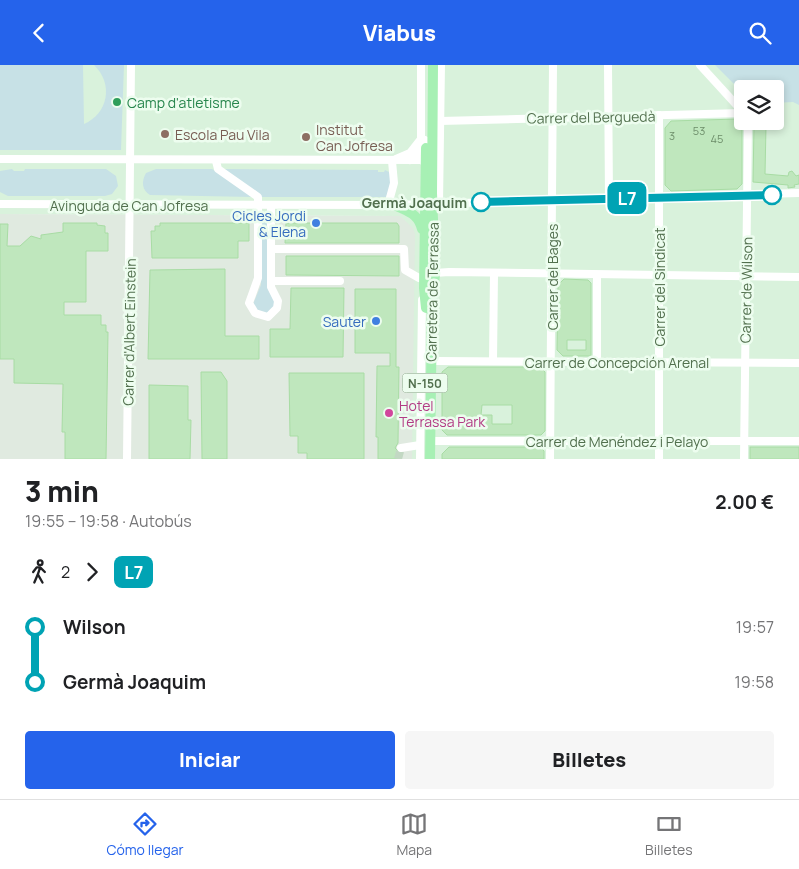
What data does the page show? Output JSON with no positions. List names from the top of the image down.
{
  "streets": {
    "main road": ["Carretera de Terrassa", "N-150"],
    "street": [
      "Carrer del Berguedà",
      "Avinguda de Can Jofresa",
      "Carrer del Bages",
      "Carrer del Sindicat",
      "Carrer de Wilson",
      "Carrer d'Albert Einstein",
      "Carrer de Concepción Arenal",
      "Carrer de Menéndez i Pelayo"
    ]
  },
  "crossings": [
    ["Carrer del Berguedà", "Carrer del Bages"],
    ["Carrer del Berguedà", "Carrer del Sindicat"],
    ["Avinguda de Can Jofresa", "Carrer del Bages"],
    ["Avinguda de Can Jofresa", "Carrer del Sindicat"],
    ["Avinguda de Can Jofresa", "Carrer de Wilson"],
    ["Avinguda de Can Jofresa", "Carretera de Terrassa"],
    ["Avinguda de Can Jofresa", "Carrer d'Albert Einstein"],
    ["Carrer del Bages", "Carrer de Concepción Arenal"],
    ["Carrer del Bages", "Carrer de Menéndez i Pelayo"],
    ["Carrer del Sindicat", "Carrer de Concepción Arenal"],
    ["Carrer del Sindicat", "Carrer de Menéndez i Pelayo"],
    ["Carrer de Wilson", "Carrer de Concepción Arenal"],
    ["Carrer de Wilson", "Carrer de Menéndez i Pelayo"]
  ],
  "places": [
    "Camp d'atletisme",
    "Escola Pau Vila",
    "Institut Can Jofresa",
    "Germà Joaquim",
    "Cicles Jordi & Elena",
    "Sauter",
    "Hotel Terrassa Park"
  ],
  "lines": ["bus line L7"],
  "house_numbers": ["53", "3", "45"],
  "page": {
    "header": "Viabus",
    "on_map": "L7",
    "heading": ["3 min", "19:55 – 19:58 · Autobús", "2.00 €"],
    "legs": ["2", "L7"],
    "list": [
      {
        "name": "Wilson",
        "value": "19:57"
      },
      {
        "name": "Germà Joaquim",
        "value": "19:58"
      }
    ],
    "buttons": ["Iniciar", "Billetes"],
    "tabs": ["Cómo llegar", "Mapa", "Billetes"]
  }
}
